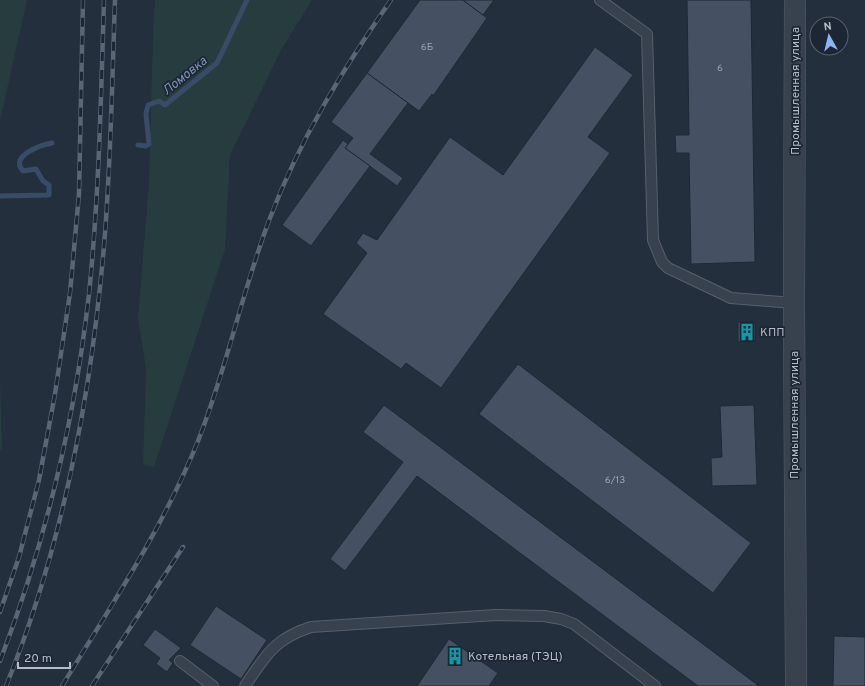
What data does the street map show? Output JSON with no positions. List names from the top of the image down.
{
  "streets": {
    "street": ["Промышленная улица"]
  },
  "water": ["Ломовка"],
  "places": {
    "building": ["КПП", "Котельная (ТЭЦ)"]
  },
  "house_numbers": ["6Б", "6", "6/13"],
  "scale_bar": "20 m",
  "north": "top"
}
